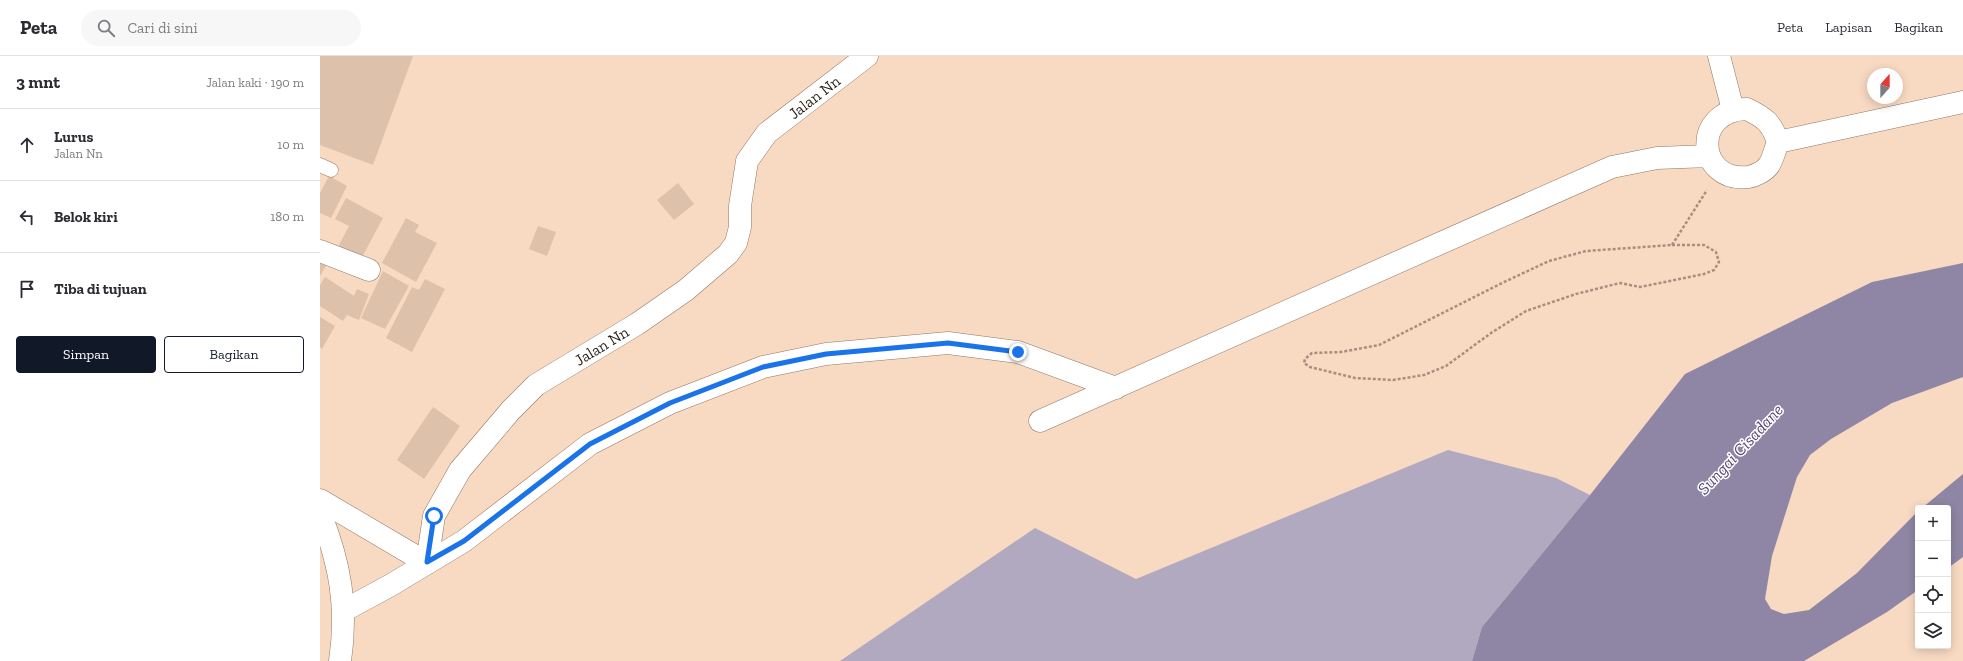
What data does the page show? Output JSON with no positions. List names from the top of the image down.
{
  "streets": {
    "street": ["Jalan Nn"]
  },
  "water": ["Sungai Cisadane"],
  "north": "top",
  "page": {
    "header": "Peta",
    "search": "Cari di sini",
    "nav": ["Peta", "Lapisan", "Bagikan"],
    "heading": ["3 mnt", "Jalan kaki · 190 m"],
    "list": [
      ["Lurus", "Jalan Nn", "10 m"],
      ["Belok kiri", "180 m"],
      "Tiba di tujuan"
    ],
    "buttons": ["Simpan", "Bagikan"],
    "map_buttons": ["+", "−"]
  }
}
